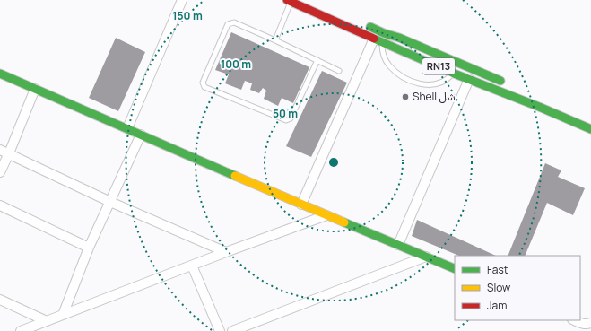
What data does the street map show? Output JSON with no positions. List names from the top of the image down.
{
  "streets": {
    "street": ["RN13"]
  },
  "places": ["Shell شل"],
  "legend": ["Fast", "Slow", "Jam"],
  "rings": ["150 m", "100 m", "50 m"]
}
